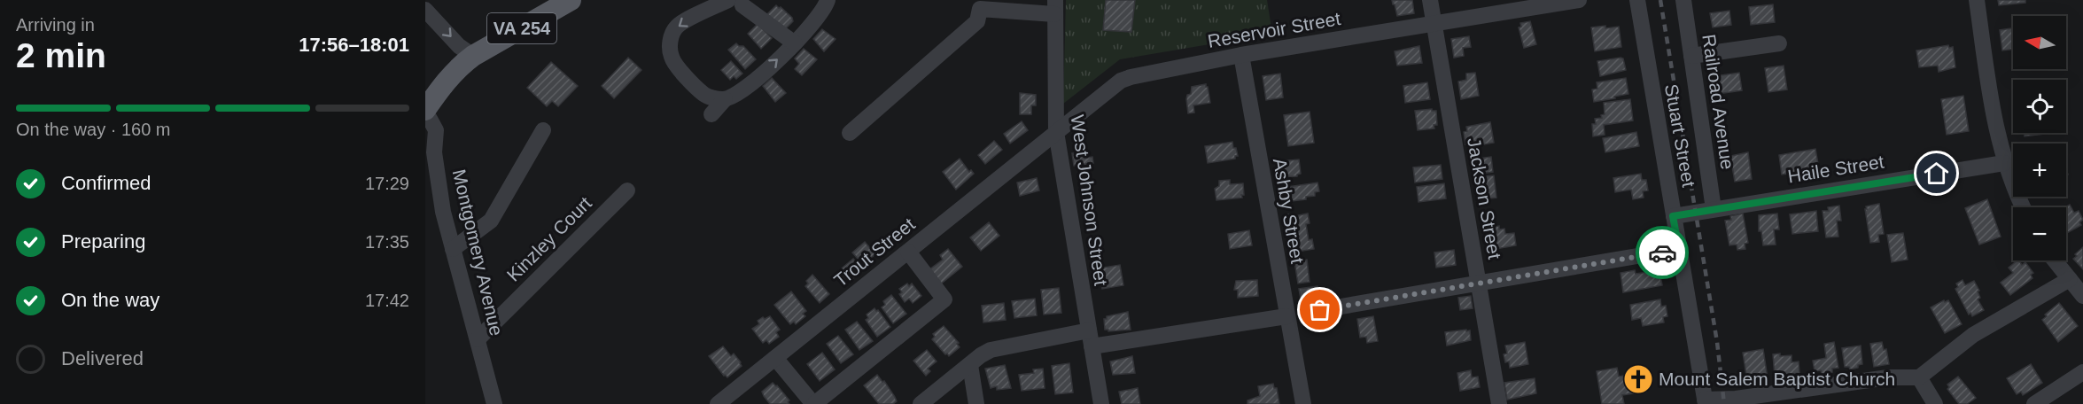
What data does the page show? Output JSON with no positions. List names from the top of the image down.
{
  "streets": {
    "main road": ["VA 254"],
    "street": [
      "Reservoir Street",
      "Railroad Avenue",
      "Stuart Street",
      "Haile Street",
      "Jackson Street",
      "West Johnson Street",
      "Ashby Street",
      "Kinzley Court",
      "Montgomery Avenue",
      "Trout Street"
    ]
  },
  "crossings": [
    ["VA 254", "Montgomery Avenue"],
    ["Reservoir Street", "Jackson Street"],
    ["Reservoir Street", "West Johnson Street"],
    ["Reservoir Street", "Ashby Street"],
    ["Reservoir Street", "Trout Street"],
    ["Railroad Avenue", "Haile Street"],
    ["Stuart Street", "Haile Street"],
    ["West Johnson Street", "Trout Street"],
    ["Kinzley Court", "Montgomery Avenue"]
  ],
  "places": {
    "church": ["Mount Salem Baptist Church"]
  },
  "north": "left",
  "page": {
    "heading": ["2 min", "Arriving in", "17:56–18:01"],
    "map_buttons": ["+", "−"],
    "bar": "On the way · 160 m",
    "list": [
      ["Confirmed", "17:29"],
      ["Preparing", "17:35"],
      ["On the way", "17:42"],
      "Delivered"
    ]
  }
}
